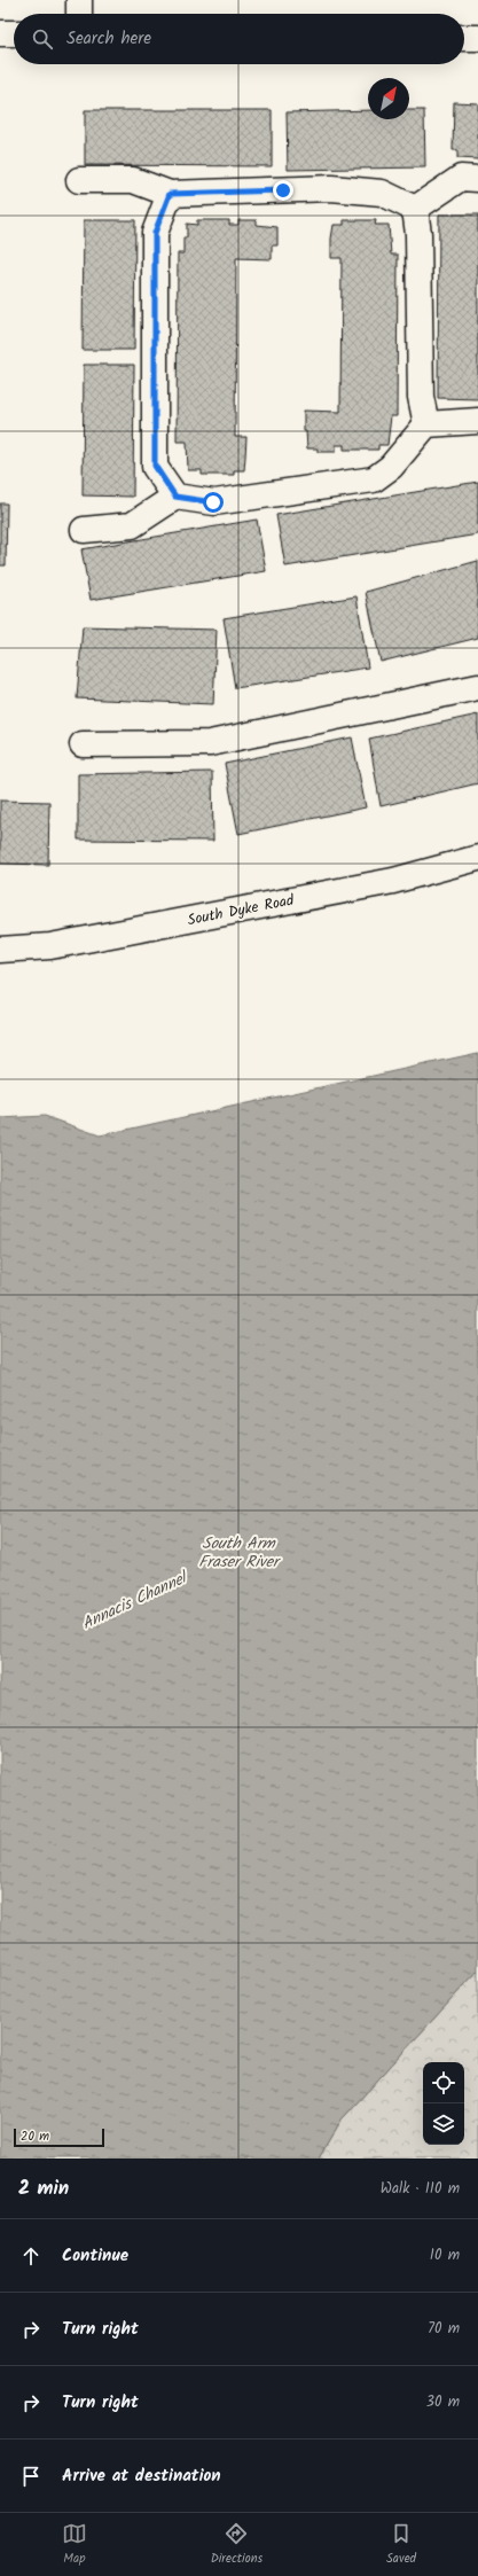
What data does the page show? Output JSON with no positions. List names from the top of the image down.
{
  "streets": {
    "street": ["South Dyke Road"]
  },
  "water": ["South Arm Fraser River", "Annacis Channel"],
  "scale_bar": "20 m",
  "north": "top right",
  "page": {
    "search": "Search here",
    "scale": "20 m",
    "heading": ["2 min", "Walk · 110 m"],
    "list": [
      ["Continue", "10 m"],
      ["Turn right", "70 m"],
      ["Turn right", "30 m"],
      "Arrive at destination"
    ],
    "nav": ["Map", "Directions", "Saved"]
  }
}
